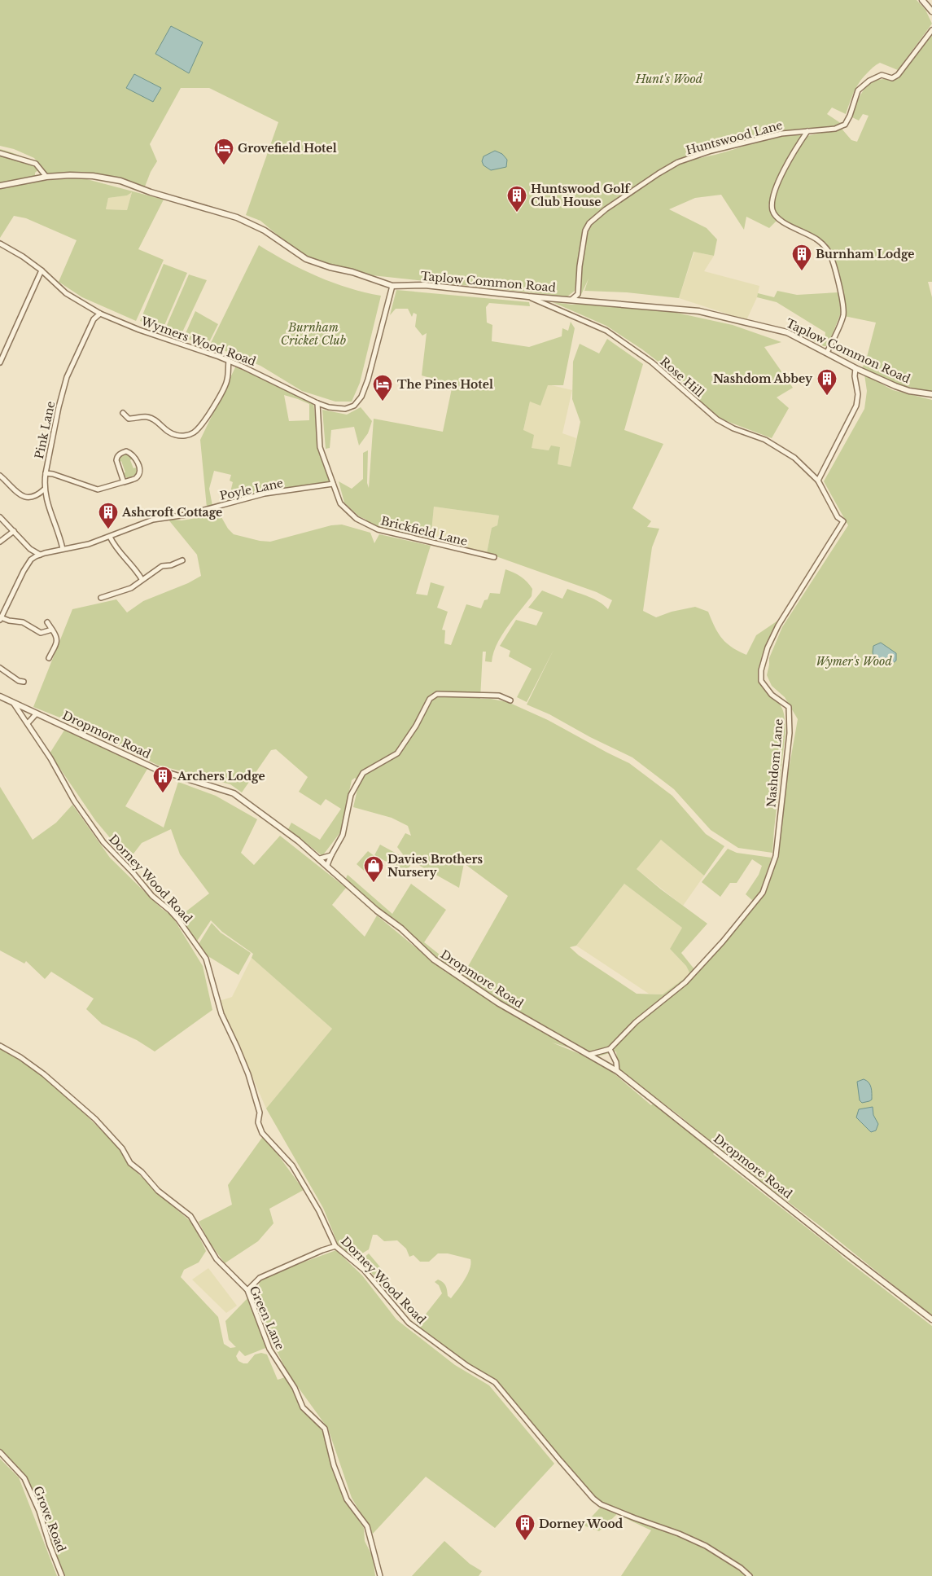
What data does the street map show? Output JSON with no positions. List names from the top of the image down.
{
  "streets": {
    "street": [
      "Huntswood Lane",
      "Taplow Common Road",
      "Wymers Wood Road",
      "Rose Hill",
      "Pink Lane",
      "Poyle Lane",
      "Brickfield Lane",
      "Dropmore Road",
      "Nashdom Lane",
      "Dorney Wood Road",
      "Green Lane",
      "Grove Road"
    ]
  },
  "crossings": [
    ["Huntswood Lane", "Taplow Common Road"],
    ["Taplow Common Road", "Wymers Wood Road"],
    ["Taplow Common Road", "Rose Hill"],
    ["Wymers Wood Road", "Pink Lane"],
    ["Wymers Wood Road", "Brickfield Lane"],
    ["Rose Hill", "Nashdom Lane"],
    ["Pink Lane", "Poyle Lane"],
    ["Poyle Lane", "Brickfield Lane"],
    ["Dropmore Road", "Dorney Wood Road"]
  ],
  "parks": ["Hunt's Wood", "Burnham Cricket Club", "Wymer's Wood"],
  "places": {
    "hotel": ["Grovefield Hotel", "The Pines Hotel"],
    "building": [
      "Huntswood Golf Club House",
      "Burnham Lodge",
      "Nashdom Abbey",
      "Ashcroft Cottage",
      "Archers Lodge",
      "Dorney Wood"
    ],
    "shop": ["Davies Brothers Nursery"]
  }
}
